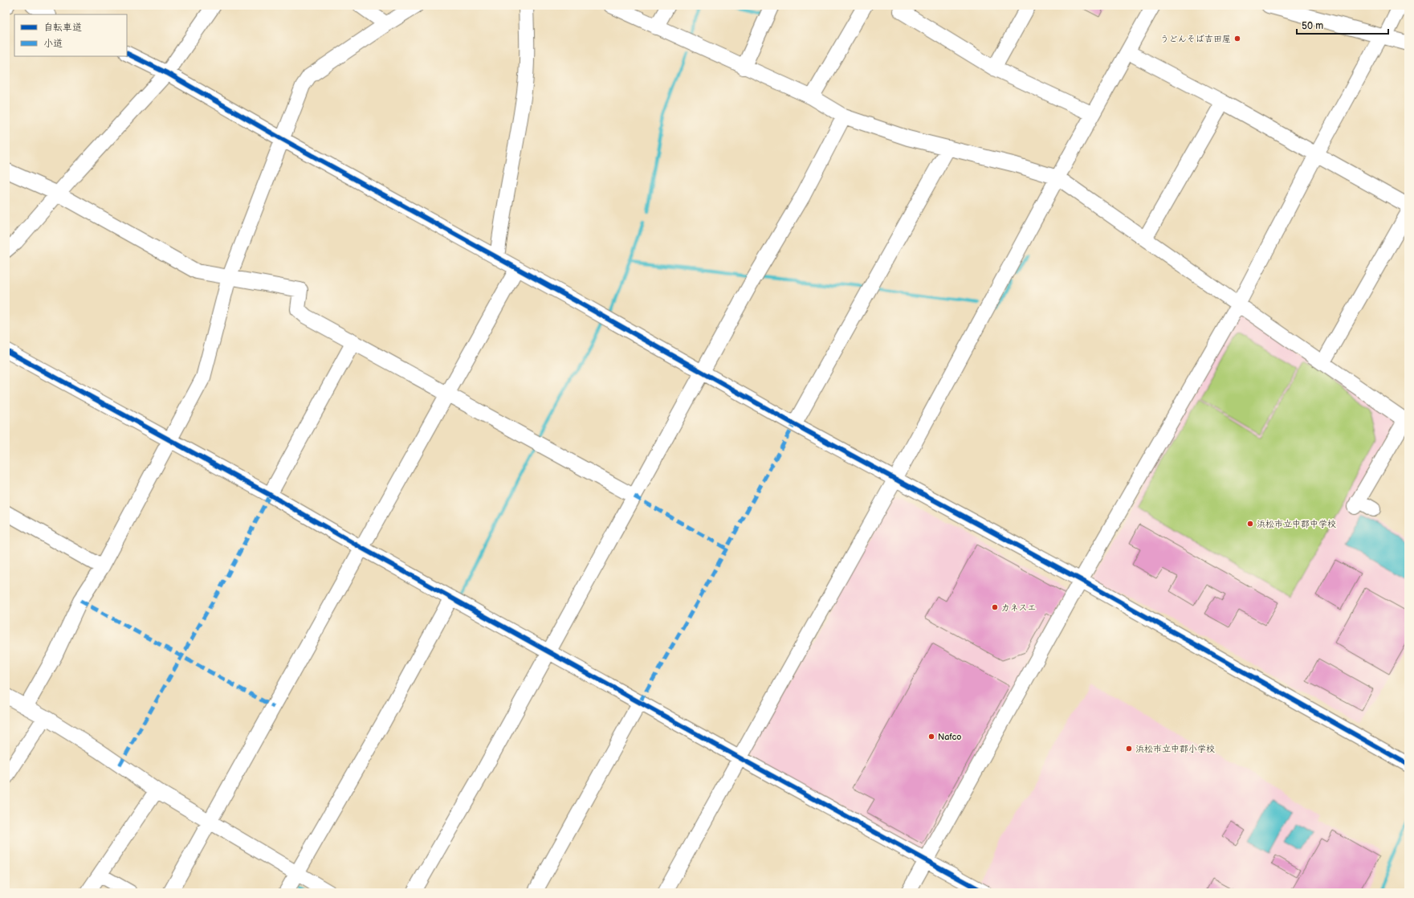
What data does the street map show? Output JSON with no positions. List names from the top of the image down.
{
  "places": [
    "うどんそば吉田屋",
    "浜松市立中郡中学校",
    "カネスエ",
    "Nafco",
    "浜松市立中郡小学校"
  ],
  "legend": ["自転車道", "小道"],
  "scale_bar": "50 m"
}
